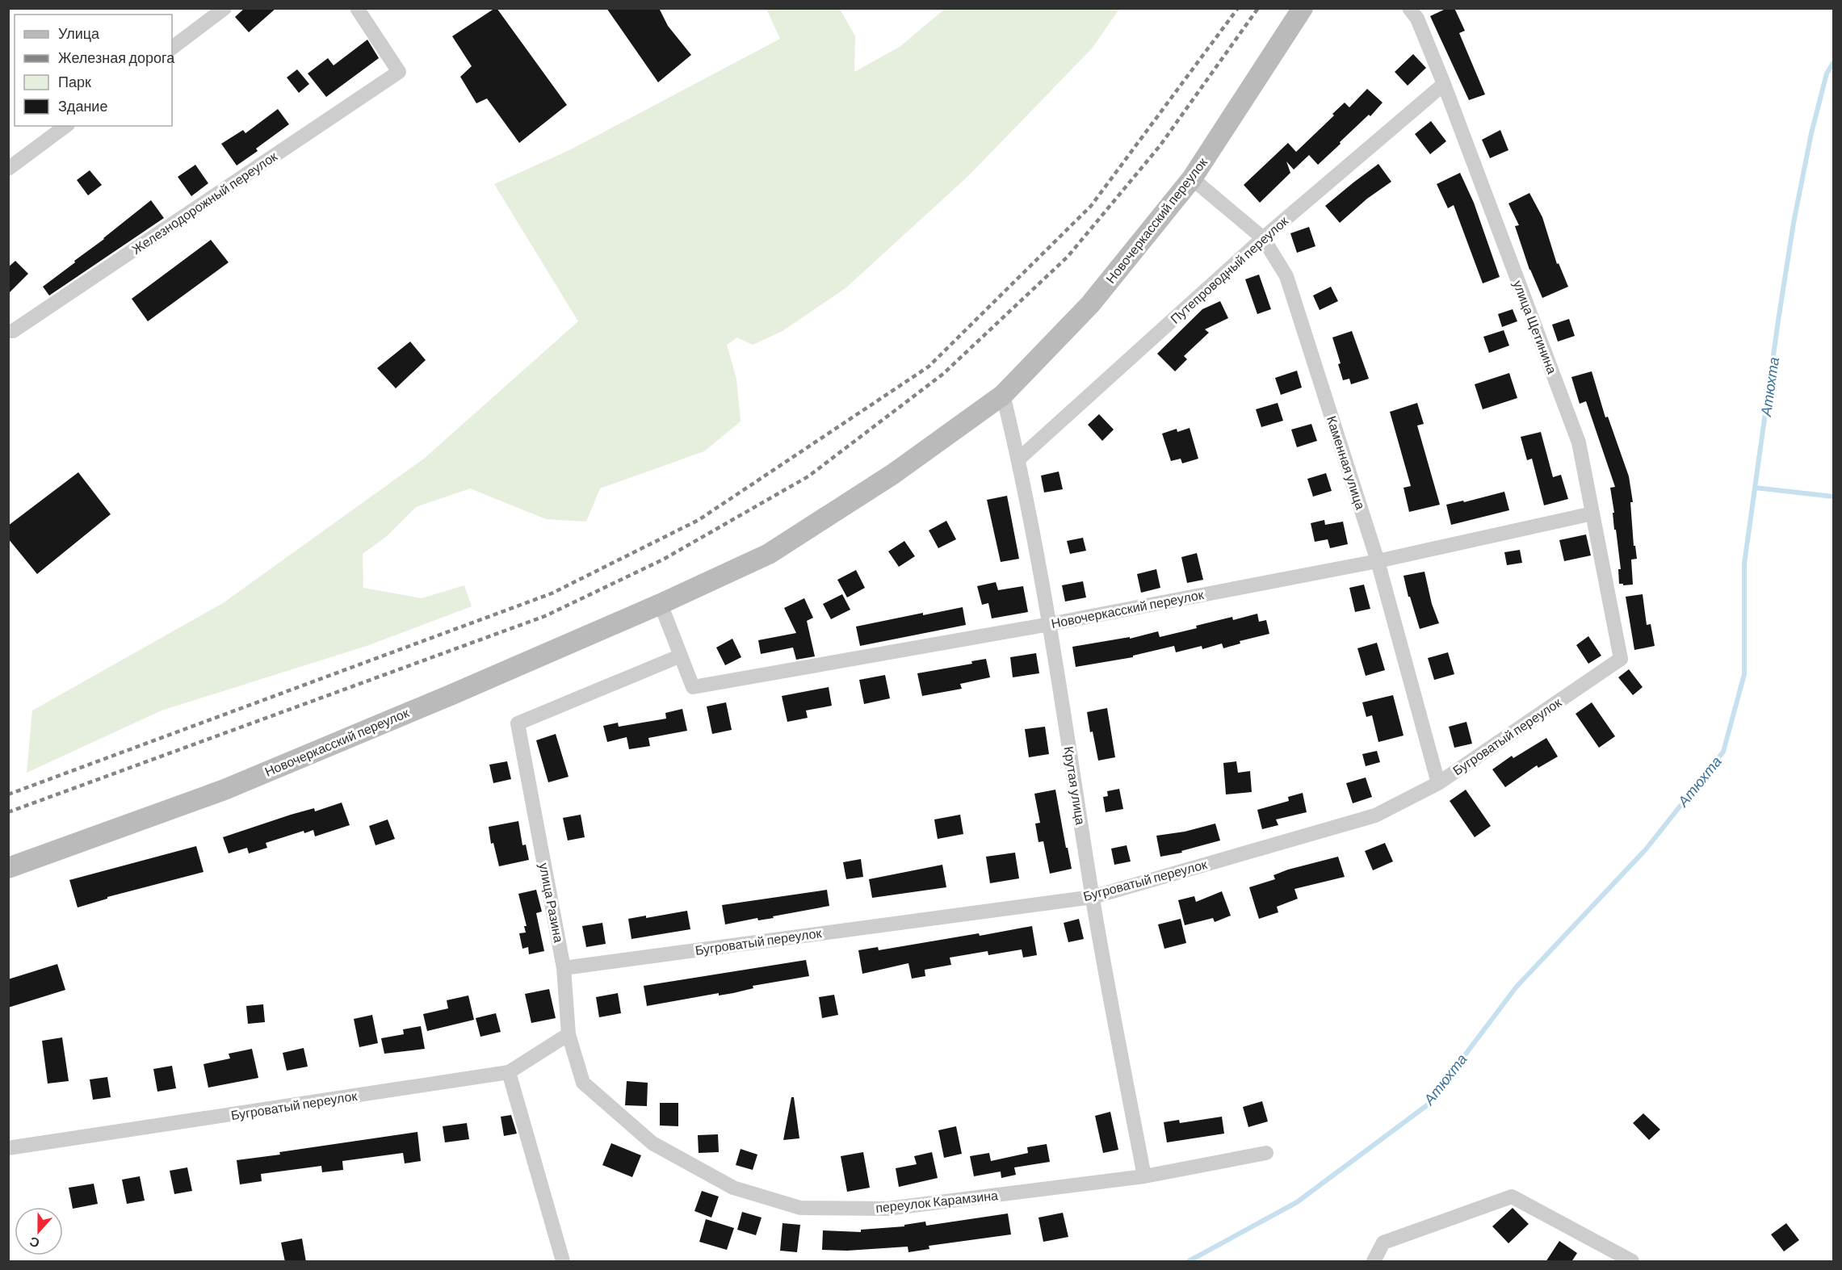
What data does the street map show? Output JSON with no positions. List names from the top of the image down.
{
  "streets": {
    "main road": ["Новочеркасский переулок"],
    "street": [
      "Железнодорожный переулок",
      "Путепроводный переулок",
      "улица Щетинина",
      "Каменная улица",
      "Бугроватый переулок",
      "Крутая улица",
      "улица Разина",
      "переулок Карамзина"
    ]
  },
  "crossings": [
    ["Новочеркасский переулок", "улица Щетинина"],
    ["Новочеркасский переулок", "Каменная улица"],
    ["Новочеркасский переулок", "Крутая улица"],
    ["Новочеркасский переулок", "улица Разина"],
    ["Путепроводный переулок", "улица Щетинина"],
    ["Путепроводный переулок", "Каменная улица"],
    ["Путепроводный переулок", "Крутая улица"],
    ["улица Щетинина", "Бугроватый переулок"],
    ["Каменная улица", "Бугроватый переулок"],
    ["Бугроватый переулок", "Крутая улица"],
    ["Бугроватый переулок", "улица Разина"],
    ["Крутая улица", "переулок Карамзина"],
    ["улица Разина", "переулок Карамзина"]
  ],
  "water": ["Атюхта"],
  "legend": [
    "Улица",
    "Железная дорога",
    "Парк",
    "Здание"
  ],
  "north": "bottom"
}
